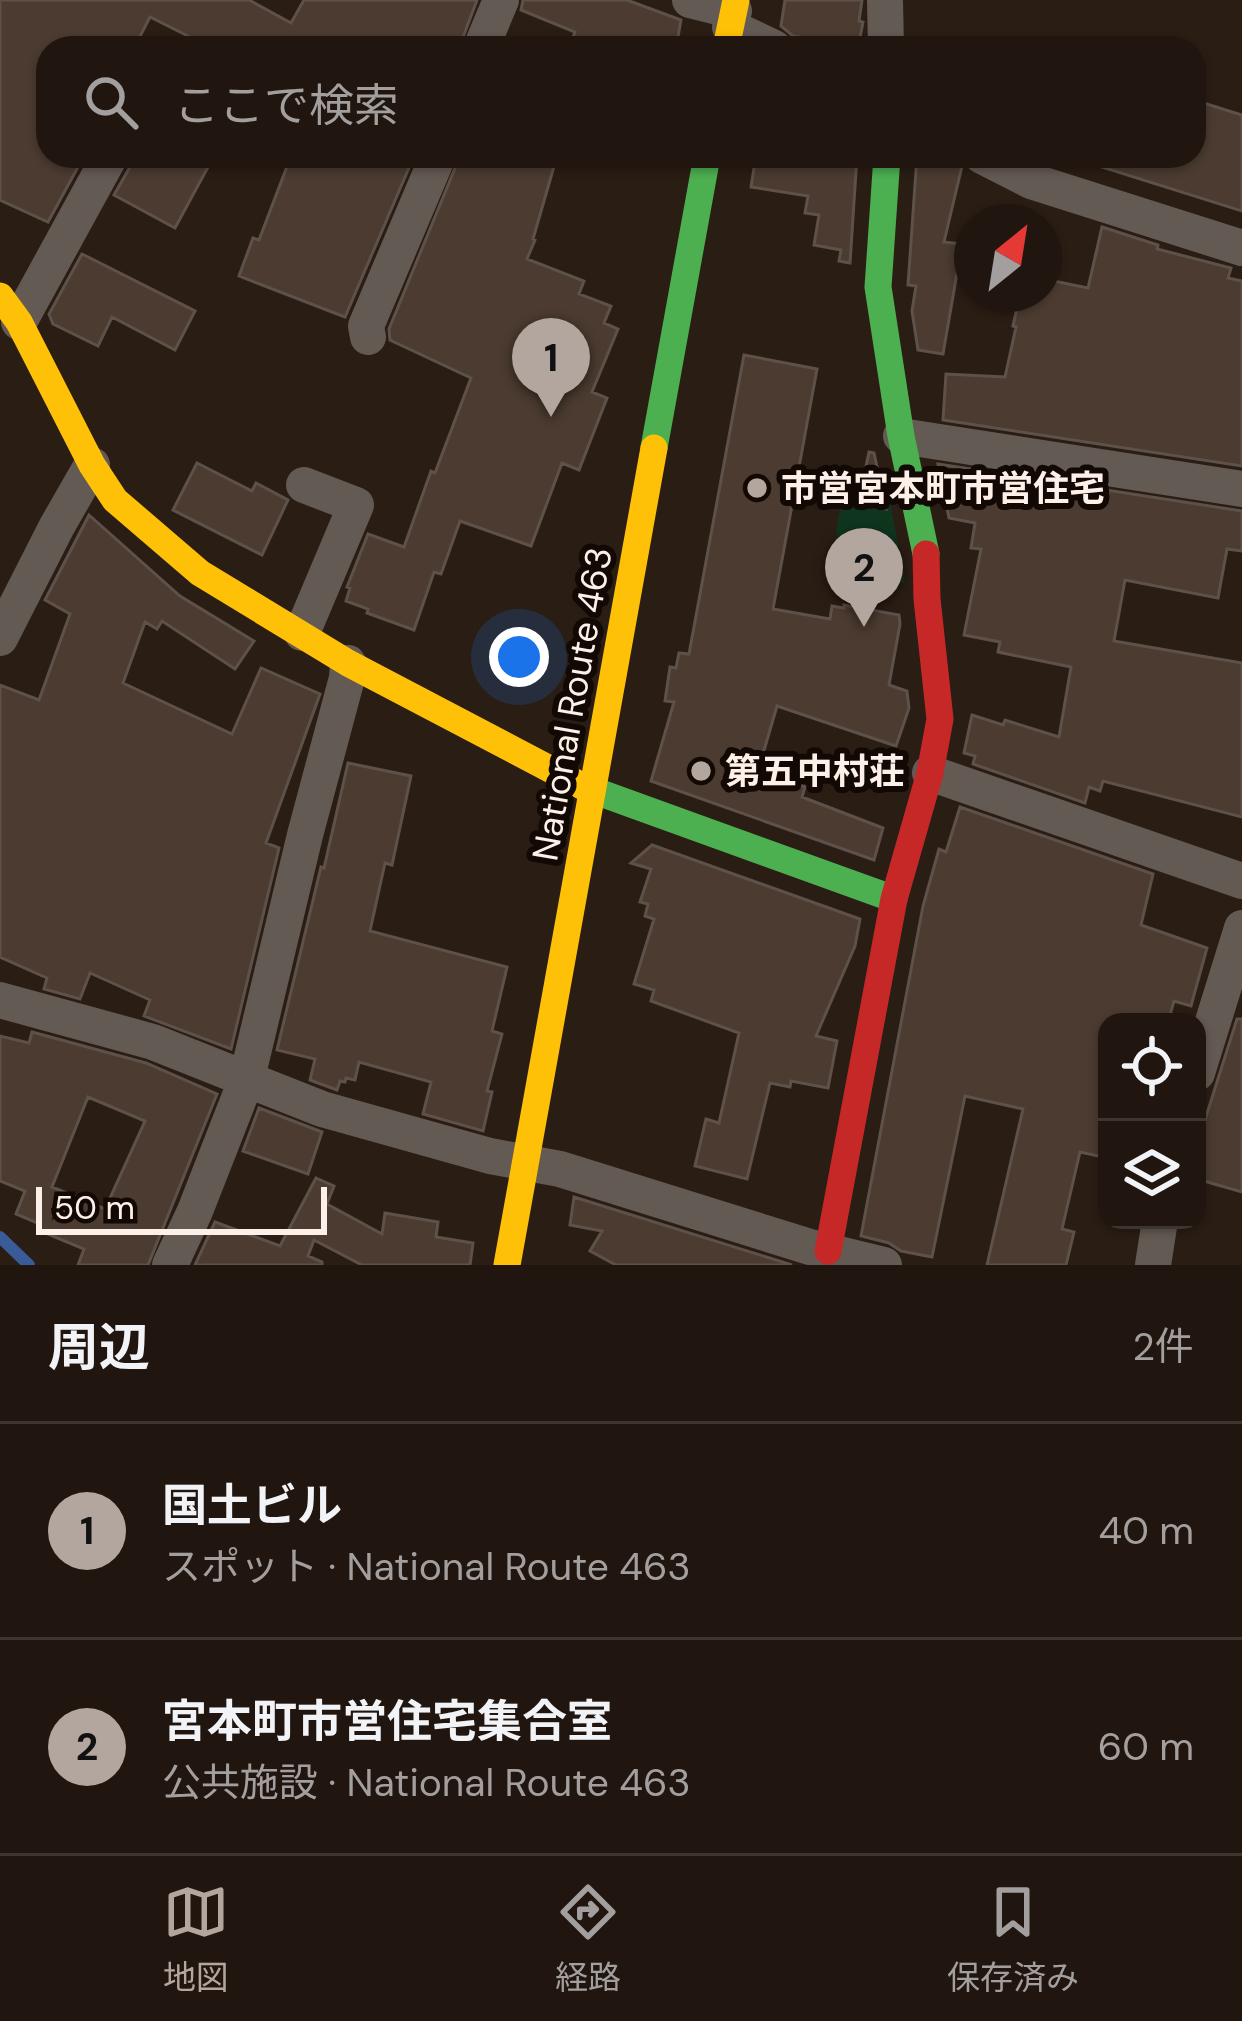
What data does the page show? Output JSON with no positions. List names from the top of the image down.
{
  "streets": {
    "main road": ["National Route 463"]
  },
  "places": ["市営宮本町市営住宅", "第五中村荘"],
  "scale_bar": "50 m",
  "north": "top right",
  "page": {
    "search": "ここで検索",
    "pins": ["1", "2"],
    "scale": "50 m",
    "heading": ["周辺", "2件"],
    "list": [
      {
        "mark": "1",
        "name": "国土ビル",
        "note": "スポット · National Route 463",
        "value": "40 m"
      },
      {
        "mark": "2",
        "name": "宮本町市営住宅集合室",
        "note": "公共施設 · National Route 463",
        "value": "60 m"
      }
    ],
    "nav": ["地図", "経路", "保存済み"]
  }
}
